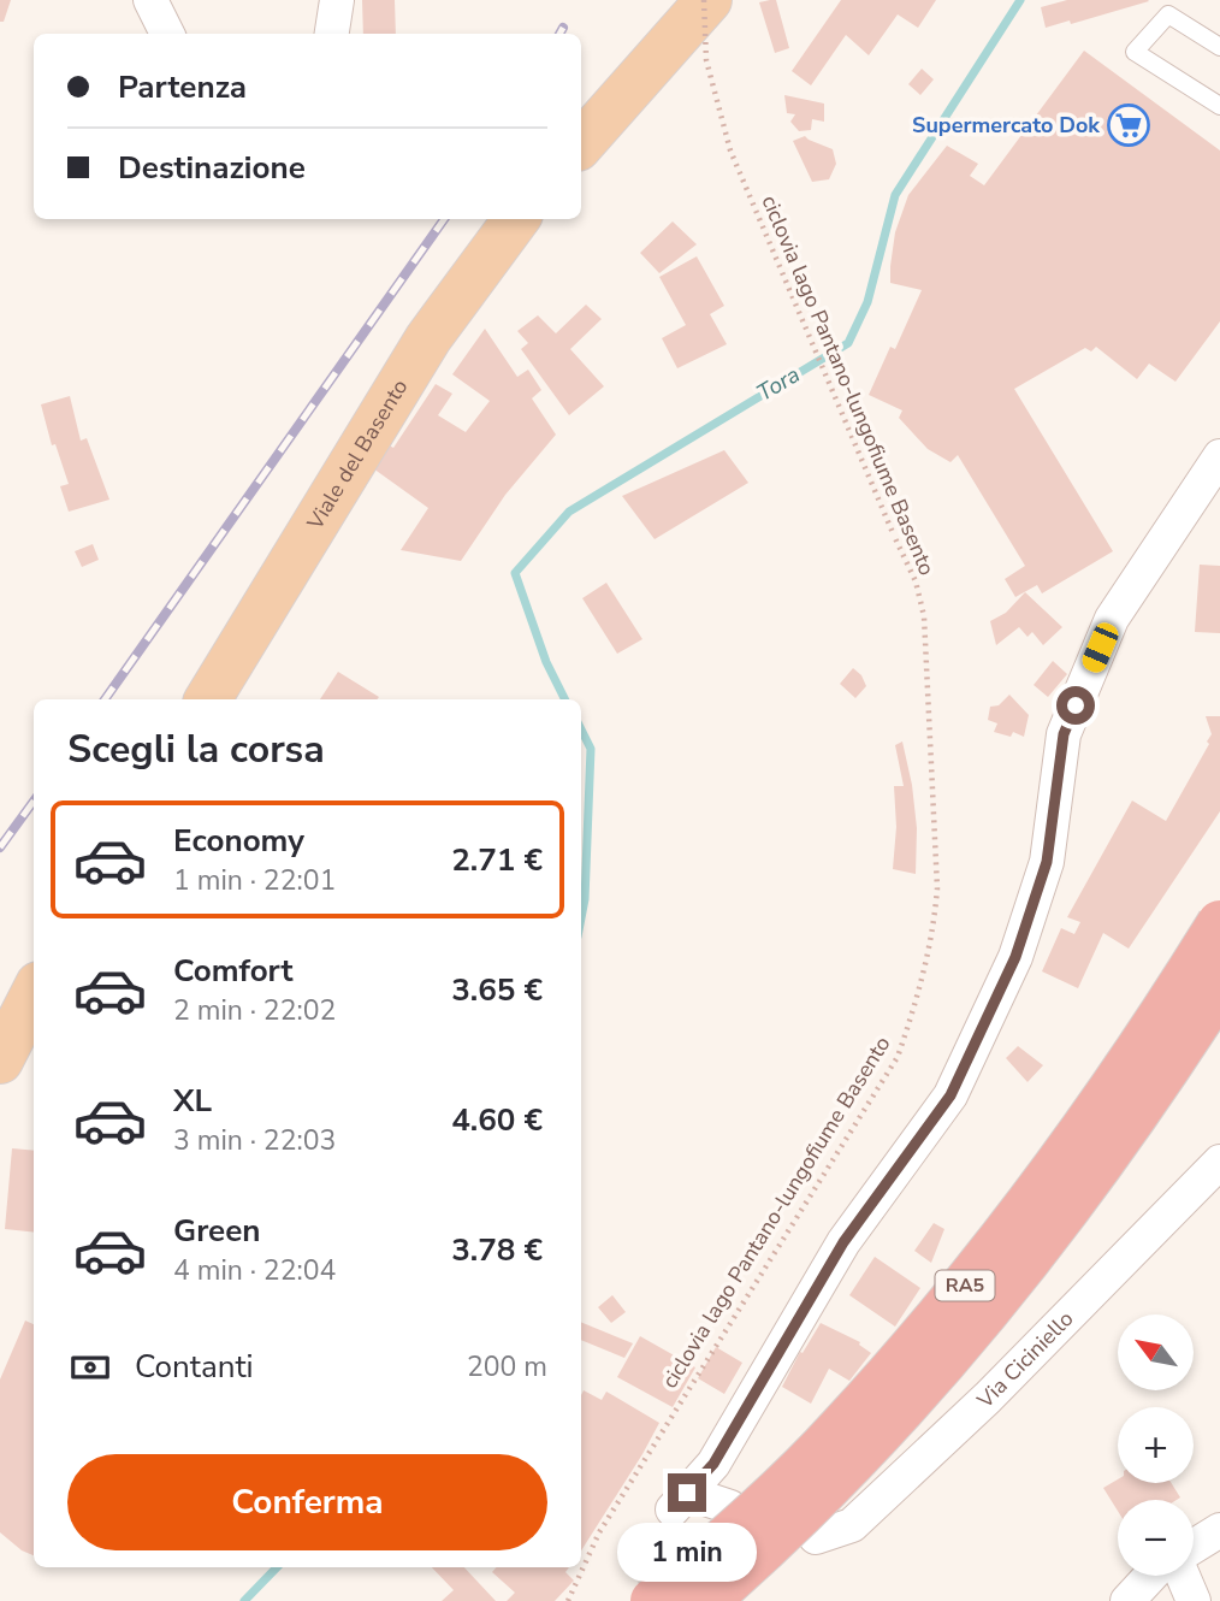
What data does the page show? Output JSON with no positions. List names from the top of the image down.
{
  "streets": {
    "highway": ["RA5"],
    "main road": ["Viale del Basento"],
    "street": ["Via Ciciniello"],
    "path": ["ciclovia lago Pantano-lungofiume Basento"]
  },
  "water": ["Tora"],
  "places": {
    "supermarket": ["Supermercato Dok"]
  },
  "north": "top left",
  "page": {
    "banner": ["Partenza", "Destinazione"],
    "heading": "Scegli la corsa",
    "list": [
      {
        "name": "Economy",
        "note": "1 min · 22:01",
        "value": "2.71 €"
      },
      {
        "name": "Comfort",
        "note": "2 min · 22:02",
        "value": "3.65 €"
      },
      {
        "name": "XL",
        "note": "3 min · 22:03",
        "value": "4.60 €"
      },
      {
        "name": "Green",
        "note": "4 min · 22:04",
        "value": "3.78 €"
      }
    ],
    "map_buttons": ["+", "−"],
    "pay": ["Contanti", "200 m"],
    "buttons": "Conferma",
    "bubble": "1 min"
  }
}
